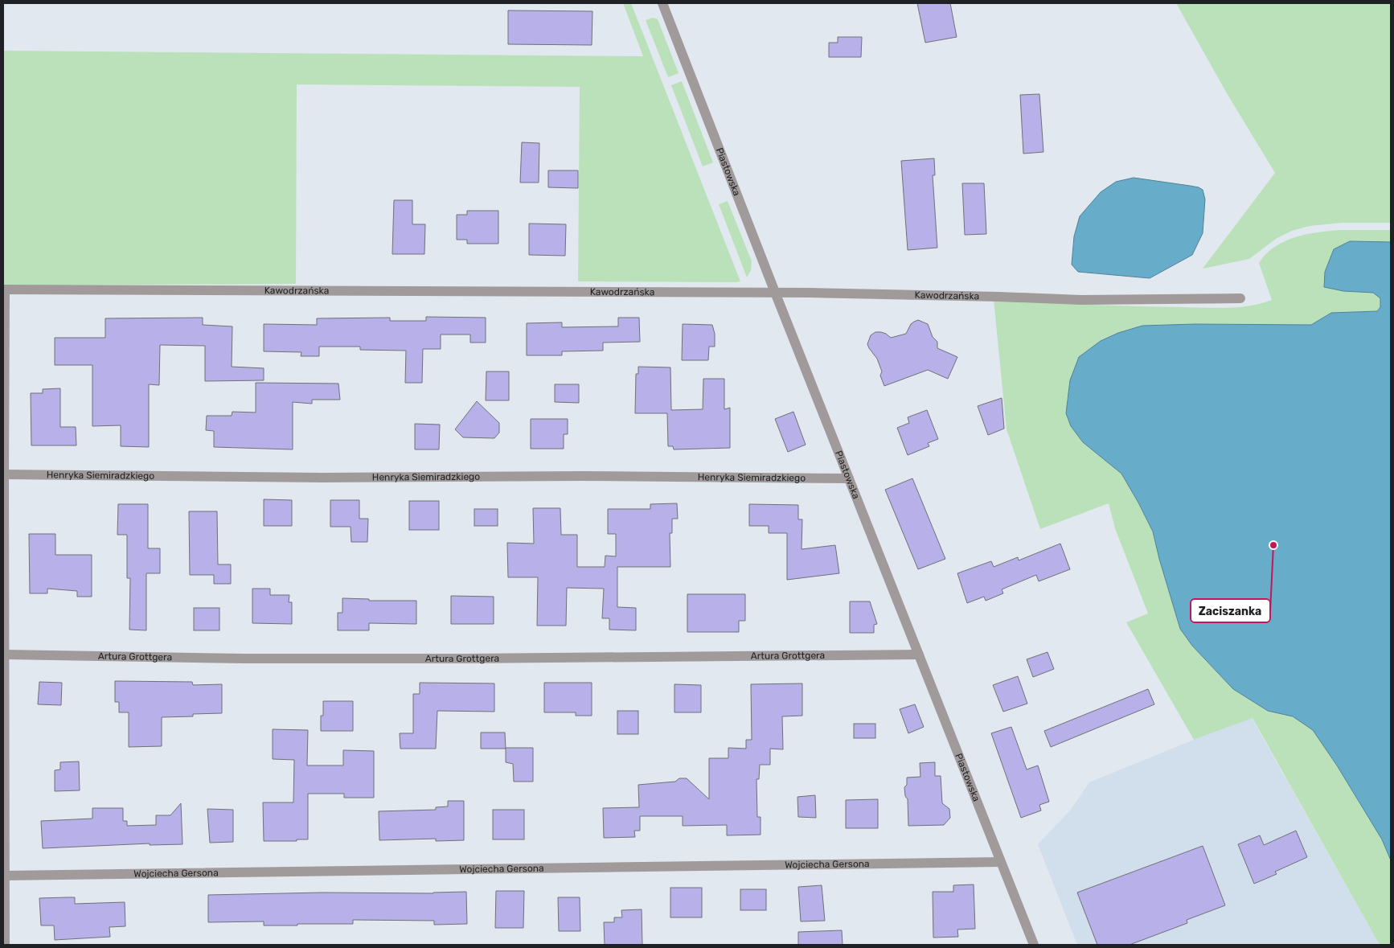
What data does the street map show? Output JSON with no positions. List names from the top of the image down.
{
  "streets": {
    "street": [
      "Piastowska",
      "Kawodrzańska",
      "Henryka Siemiradzkiego",
      "Artura Grottgera",
      "Wojciecha Gersona"
    ]
  },
  "crossings": [
    ["Piastowska", "Kawodrzańska"],
    ["Piastowska", "Henryka Siemiradzkiego"],
    ["Piastowska", "Artura Grottgera"],
    ["Piastowska", "Wojciecha Gersona"]
  ],
  "places": ["Zaciszanka"]
}
